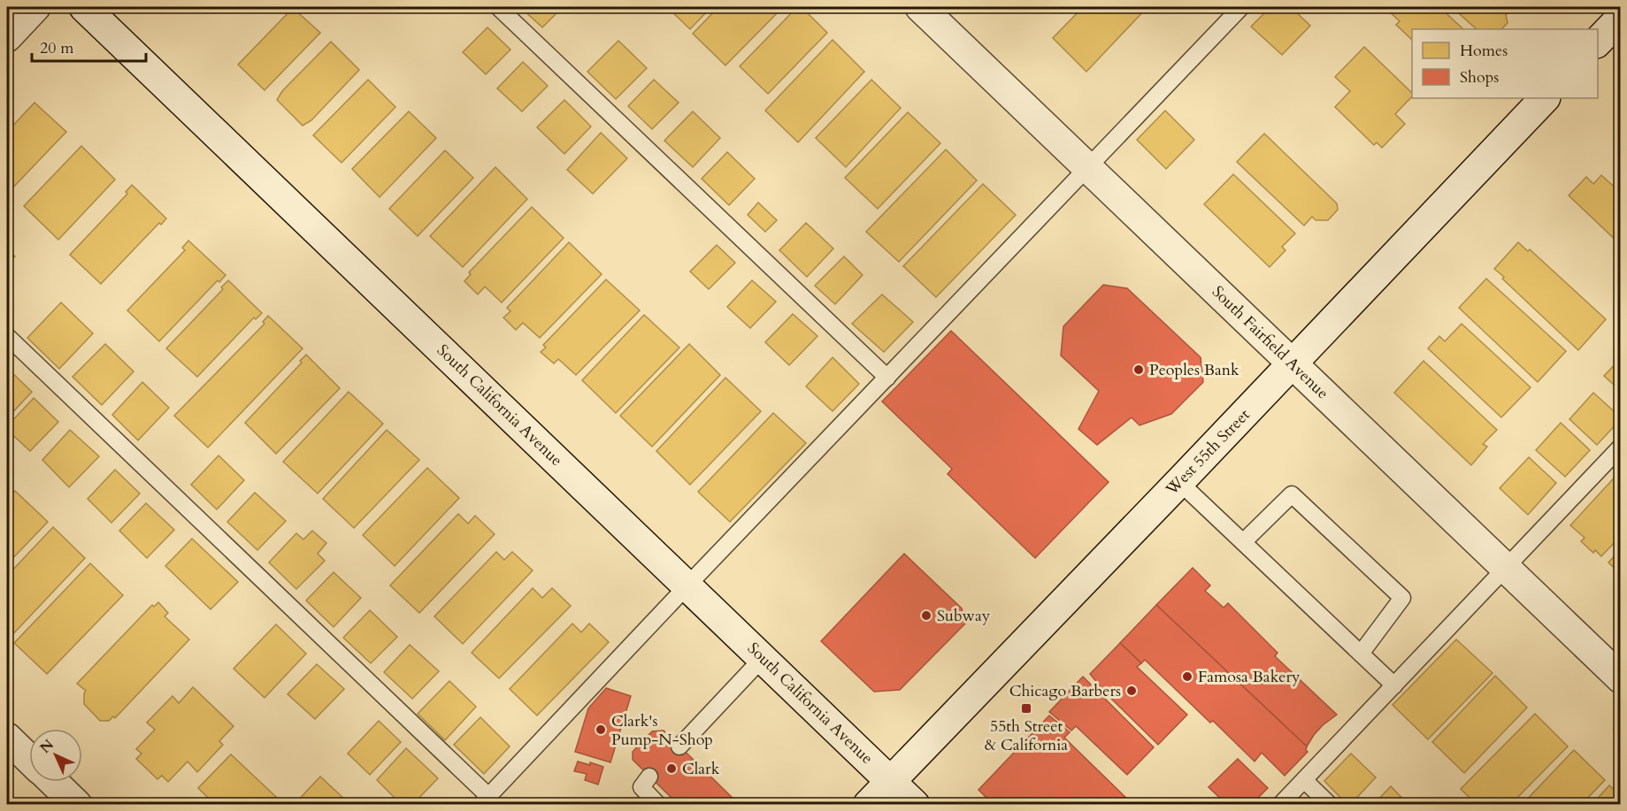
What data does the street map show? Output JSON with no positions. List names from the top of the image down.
{
  "streets": {
    "street": ["South Fairfield Avenue", "South California Avenue", "West 55th Street"]
  },
  "crossings": [
    ["South Fairfield Avenue", "West 55th Street"],
    ["South California Avenue", "West 55th Street"]
  ],
  "places": {
    "other": [
      "Peoples Bank",
      "Subway",
      "Famosa Bakery",
      "Chicago Barbers",
      "Clark's Pump-N-Shop",
      "Clark"
    ],
    "transit": ["55th Street & California"]
  },
  "legend": ["Homes", "Shops"],
  "scale_bar": "20 m",
  "north": "top left"
}
